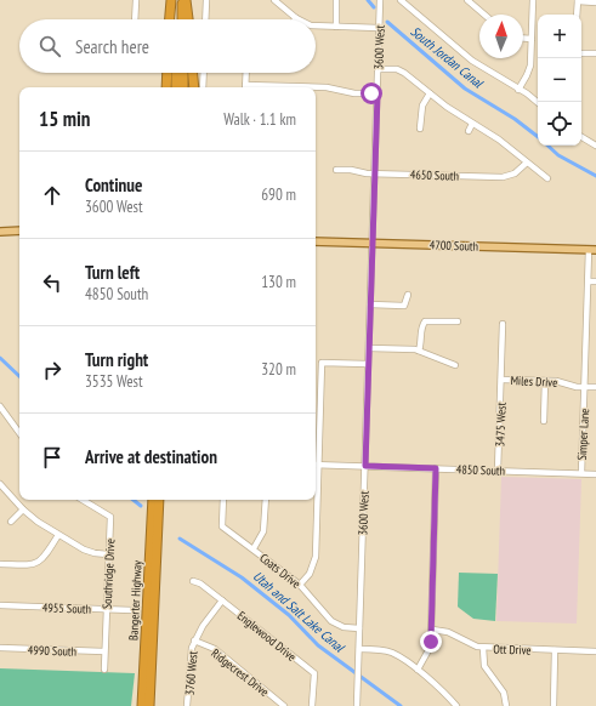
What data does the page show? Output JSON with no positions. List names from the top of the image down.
{
  "streets": {
    "highway": ["Bangerter Highway"],
    "main road": ["4700 South"],
    "street": [
      "3600 West",
      "4650 South",
      "Miles Drive",
      "3475 West",
      "Simper Lane",
      "4850 South",
      "Coats Drive",
      "Southridge Drive",
      "4955 South",
      "Englewood Drive",
      "Ott Drive",
      "4990 South",
      "Ridgecrest Drive",
      "3760 West"
    ]
  },
  "crossings": [
    ["3600 West", "4650 South"],
    ["3600 West", "4700 South"],
    ["3600 West", "4850 South"],
    ["3600 West", "Coats Drive"],
    ["4700 South", "Simper Lane"],
    ["Miles Drive", "3475 West"],
    ["Miles Drive", "Simper Lane"],
    ["3475 West", "4850 South"],
    ["Simper Lane", "4850 South"],
    ["Southridge Drive", "4955 South"],
    ["Southridge Drive", "4990 South"],
    ["Ridgecrest Drive", "3760 West"]
  ],
  "water": ["South Jordan Canal", "Utah and Salt Lake Canal"],
  "north": "top",
  "page": {
    "map_buttons": ["+", "−"],
    "search": "Search here",
    "heading": ["15 min", "Walk · 1.1 km"],
    "list": [
      ["Continue", "3600 West", "690 m"],
      ["Turn left", "4850 South", "130 m"],
      ["Turn right", "3535 West", "320 m"],
      "Arrive at destination"
    ]
  }
}
